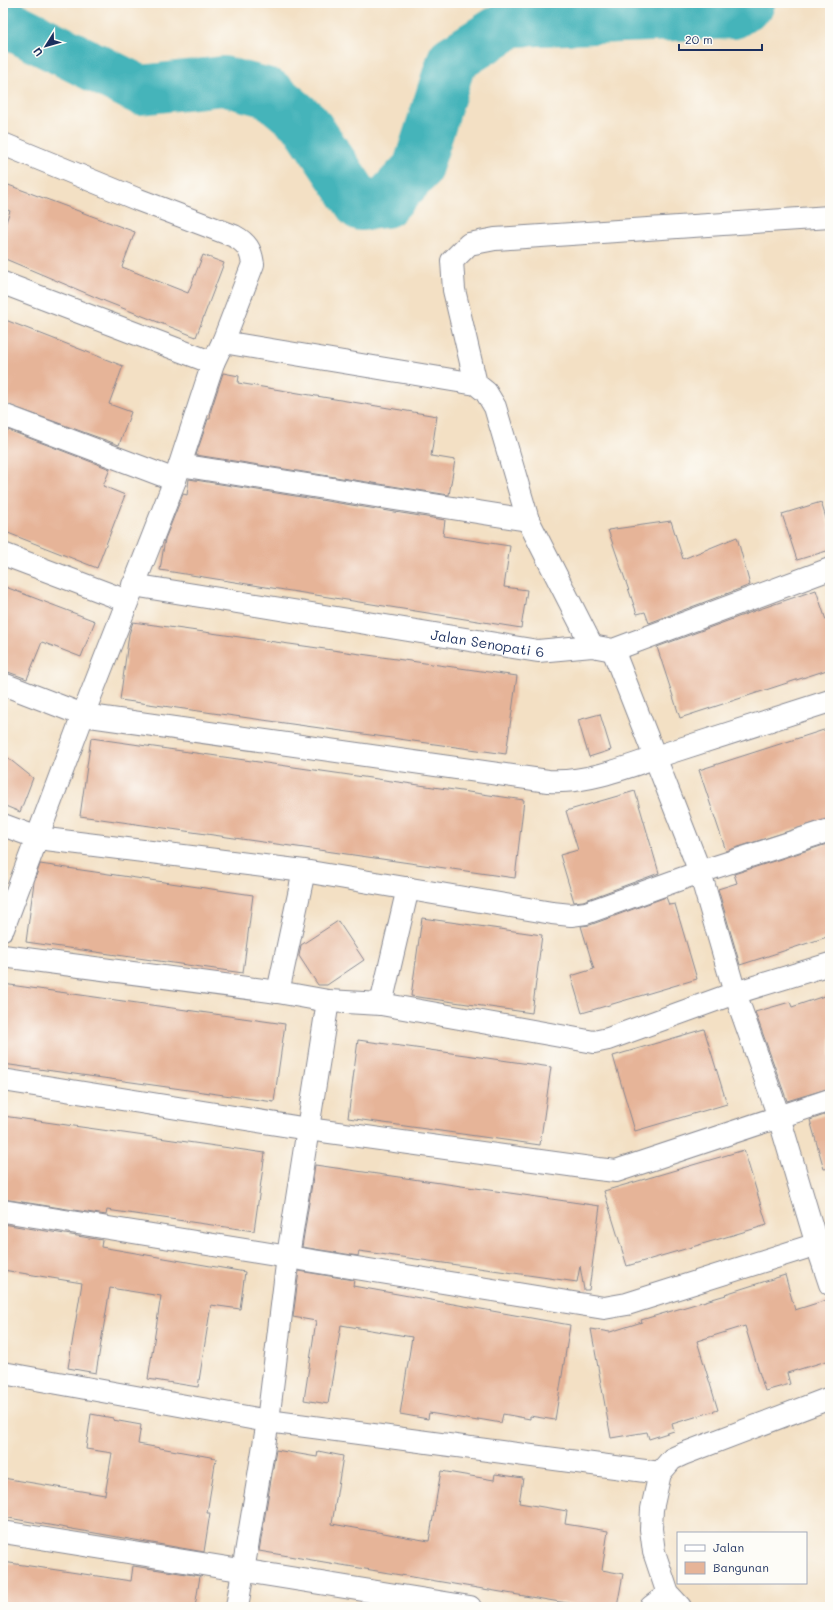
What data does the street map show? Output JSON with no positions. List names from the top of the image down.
{
  "streets": {
    "street": ["Jalan Senopati 6"]
  },
  "legend": ["Jalan", "Bangunan"],
  "scale_bar": "20 m",
  "north": "bottom left"
}
